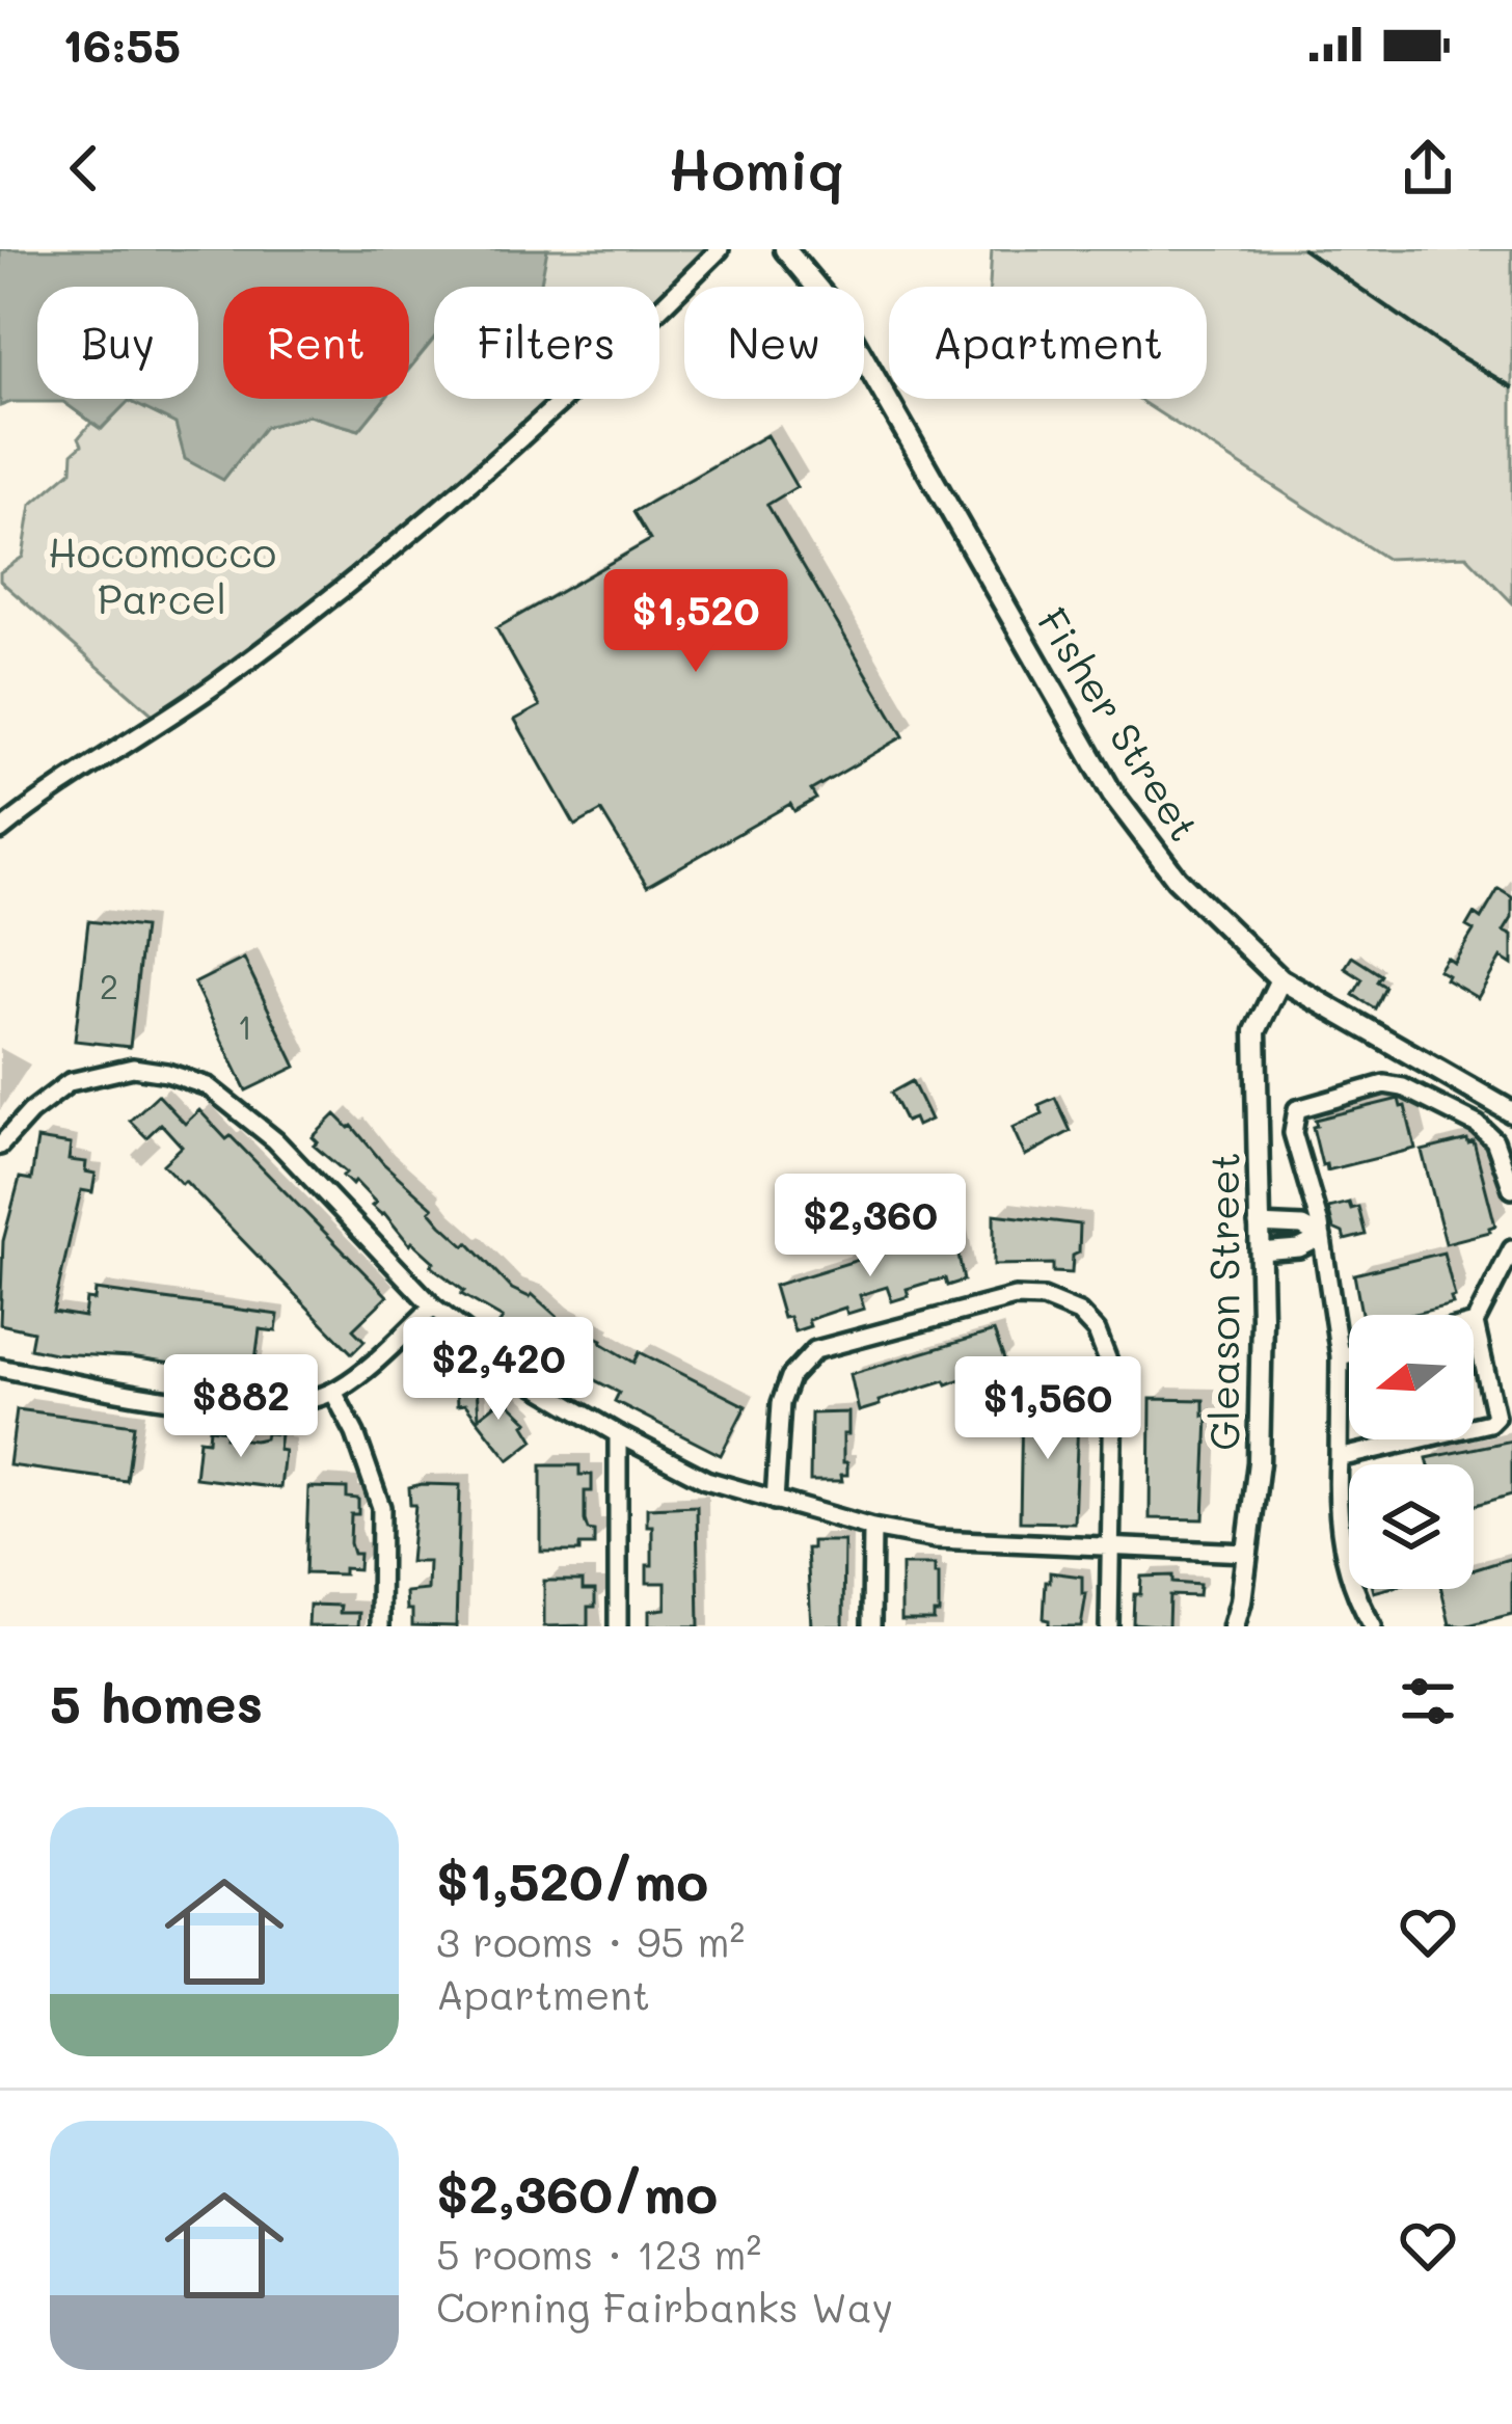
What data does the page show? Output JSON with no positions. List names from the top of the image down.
{
  "streets": {
    "street": ["Fisher Street", "Gleason Street"]
  },
  "crossings": [
    ["Fisher Street", "Gleason Street"]
  ],
  "parks": ["Hocomocco Parcel"],
  "house_numbers": ["2", "1"],
  "north": "left",
  "page": {
    "status": "16:55",
    "header": "Homiq",
    "chip": [
      "Buy",
      "Rent",
      "Filters",
      "New",
      "Apartment"
    ],
    "price": [
      "$1,520",
      "$2,360",
      "$2,420",
      "$882",
      "$1,560"
    ],
    "heading": "5 homes",
    "list": [
      {
        "name": "$1,520/mo",
        "note": "3 rooms · 95 m² · Apartment"
      },
      {
        "name": "$2,360/mo",
        "note": "5 rooms · 123 m² · Corning Fairbanks Way"
      }
    ]
  }
}
